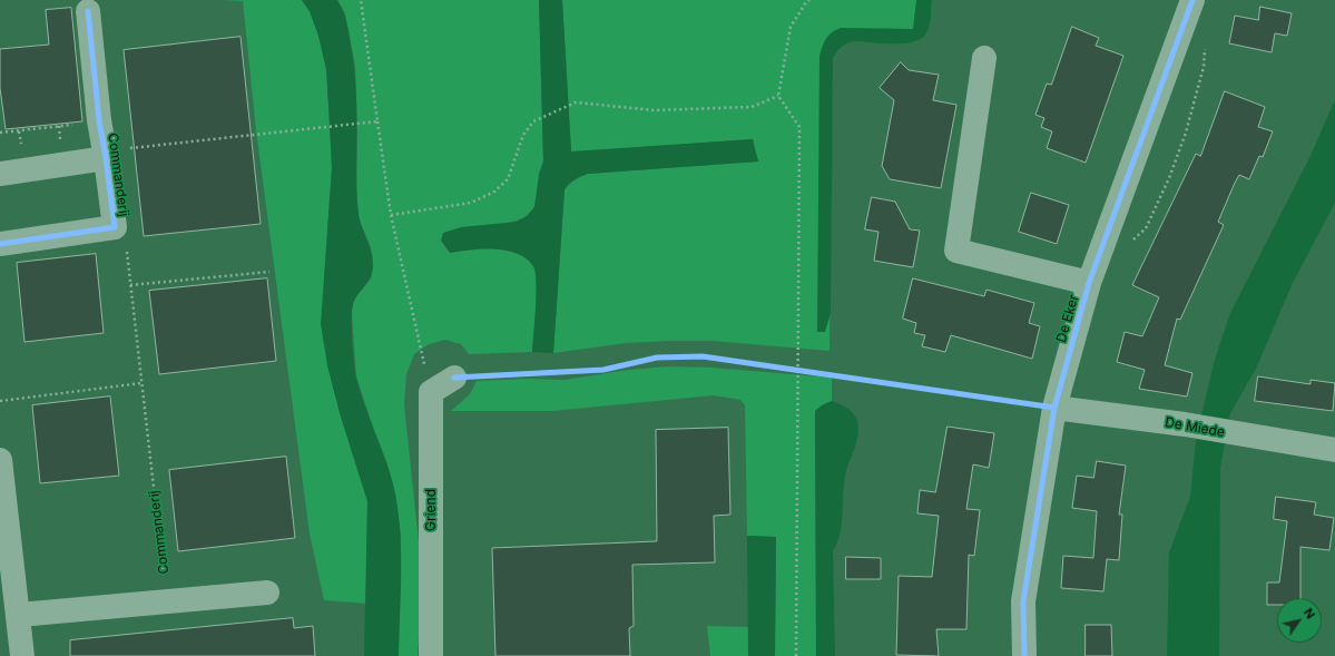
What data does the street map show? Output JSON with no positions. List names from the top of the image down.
{
  "streets": {
    "street": [
      "Commanderij",
      "De Eker",
      "De Miede",
      "Griend"
    ]
  },
  "crossings": [
    ["De Eker", "De Miede"]
  ],
  "north": "top right"
}
